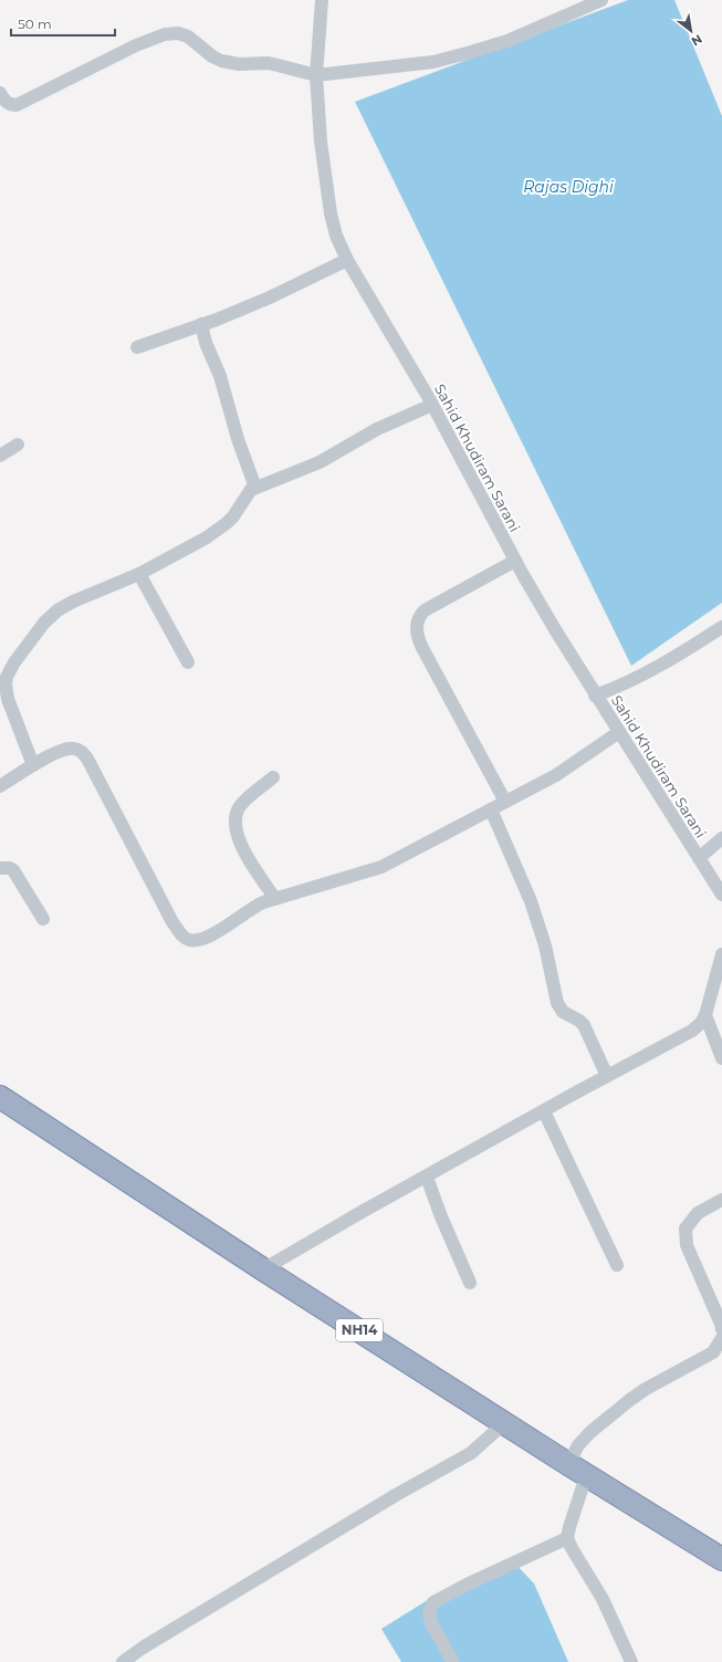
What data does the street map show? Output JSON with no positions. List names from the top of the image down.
{
  "streets": {
    "highway": ["NH14"],
    "street": ["Sahid Khudiram Sarani"]
  },
  "water": ["Rajas Dighi"],
  "scale_bar": "50 m",
  "north": "bottom right"
}
